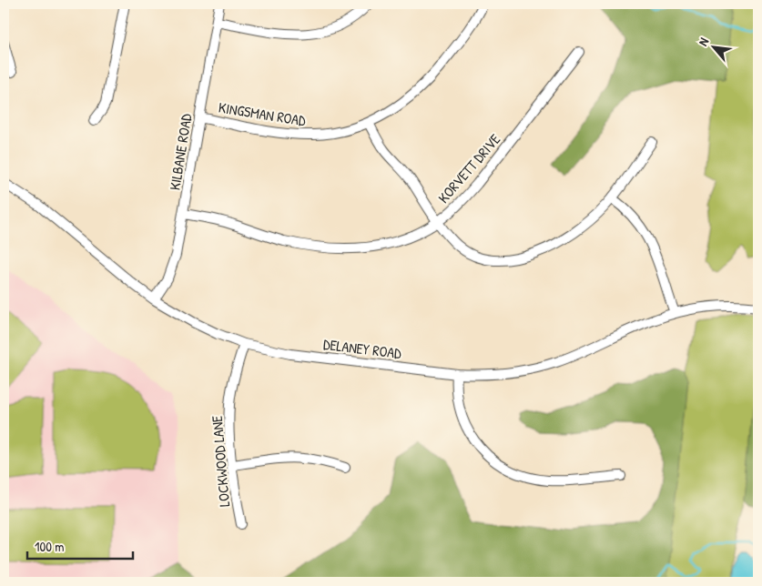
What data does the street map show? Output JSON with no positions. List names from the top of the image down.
{
  "streets": {
    "street": [
      "KINGSMAN ROAD",
      "KILBANE ROAD",
      "KORVETT DRIVE",
      "DELANEY ROAD",
      "LOCKWOOD LANE"
    ]
  },
  "crossings": [
    ["KINGSMAN ROAD", "KILBANE ROAD"],
    ["KILBANE ROAD", "KORVETT DRIVE"],
    ["KILBANE ROAD", "DELANEY ROAD"],
    ["DELANEY ROAD", "LOCKWOOD LANE"]
  ],
  "scale_bar": "100 m",
  "north": "top left"
}
